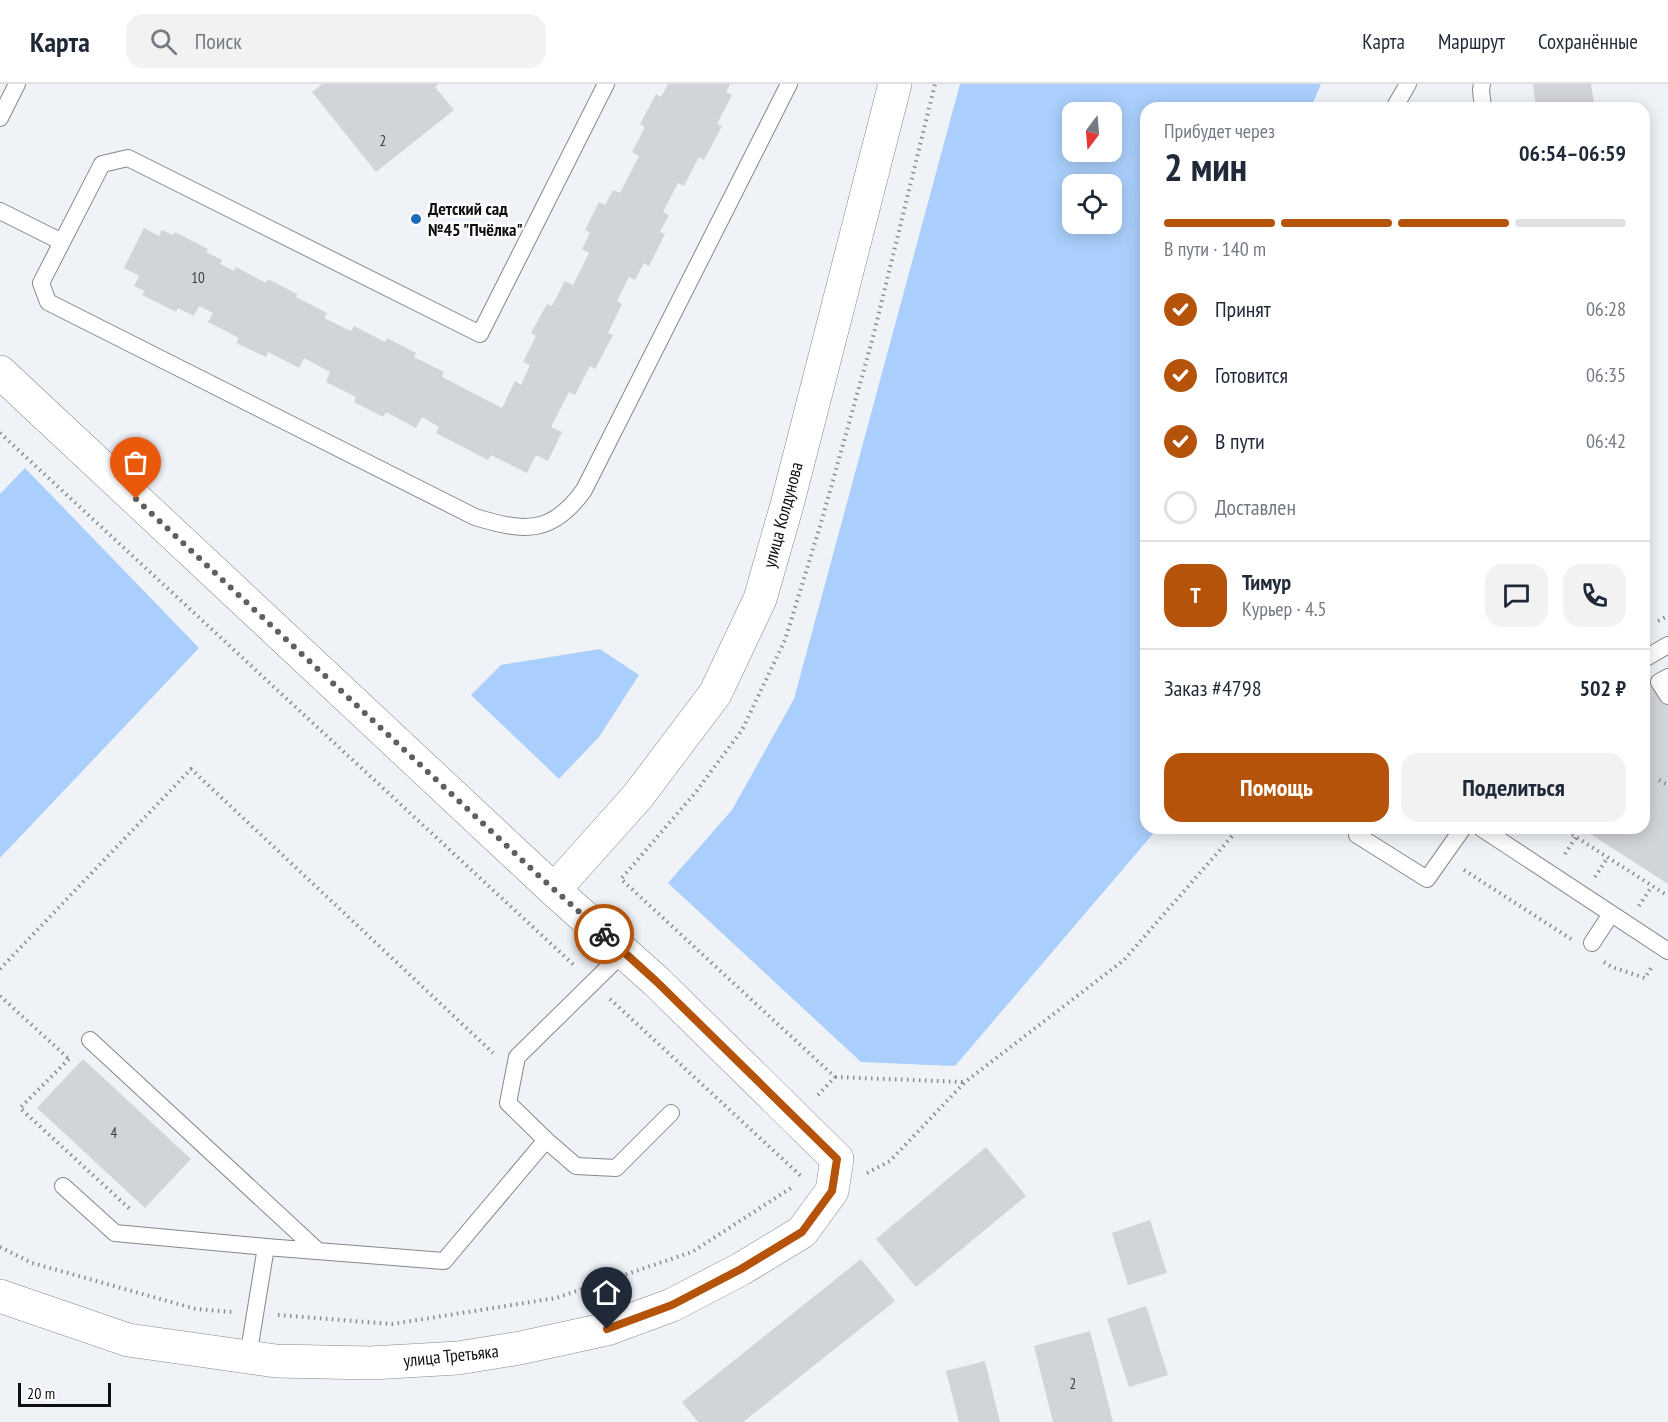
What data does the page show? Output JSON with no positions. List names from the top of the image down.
{
  "streets": {
    "street": ["улица Колдунова", "улица Третьяка"]
  },
  "places": ["Детский сад №45 \"Пчёлка\""],
  "house_numbers": [
    "2",
    "10",
    "4",
    "2"
  ],
  "scale_bar": "20 m",
  "north": "bottom",
  "page": {
    "header": "Карта",
    "search": "Поиск",
    "nav": ["Карта", "Маршрут", "Сохранённые"],
    "heading": ["2 мин", "Прибудет через", "06:54–06:59"],
    "panel": [
      "Тимур",
      "Курьер · 4.5",
      "Заказ #4798",
      "502 ₽"
    ],
    "bar": "В пути · 140 m",
    "list": [
      ["Принят", "06:28"],
      ["Готовится", "06:35"],
      ["В пути", "06:42"],
      "Доставлен"
    ],
    "round": "Т",
    "buttons": ["Помощь", "Поделиться"],
    "scale": "20 m"
  }
}
